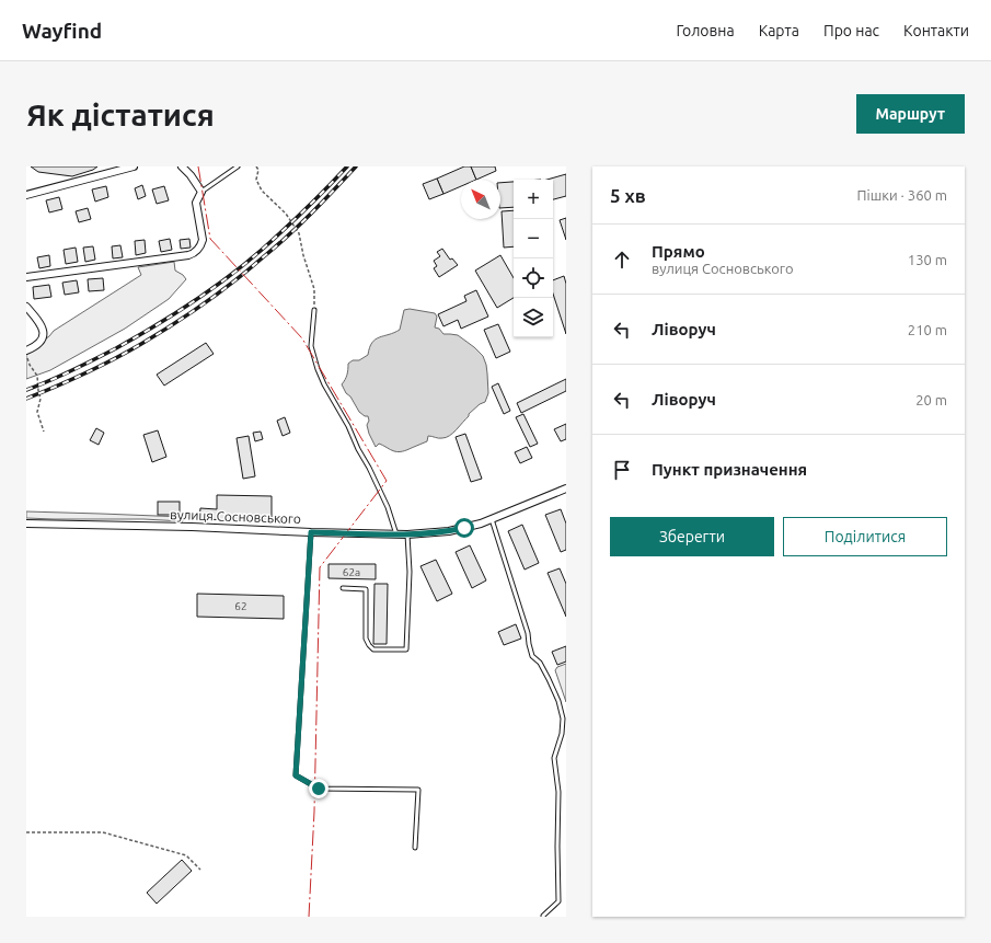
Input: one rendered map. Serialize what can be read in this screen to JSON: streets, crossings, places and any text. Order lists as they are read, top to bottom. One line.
{"streets":{"street":["вулиця Сосновського"]},"house_numbers":["62а","62"],"north":"top left","page":{"header":"Wayfind","nav":["Головна","Карта","Про нас","Контакти"],"buttons":["Маршрут",["Зберегти","Поділитися"]],"title":"Як дістатися","heading":["5 хв","Пішки · 360 m"],"map_buttons":["+","−"],"list":[["Прямо","вулиця Сосновського","130 m"],["Ліворуч","210 m"],["Ліворуч","20 m"],"Пункт призначення"]}}
